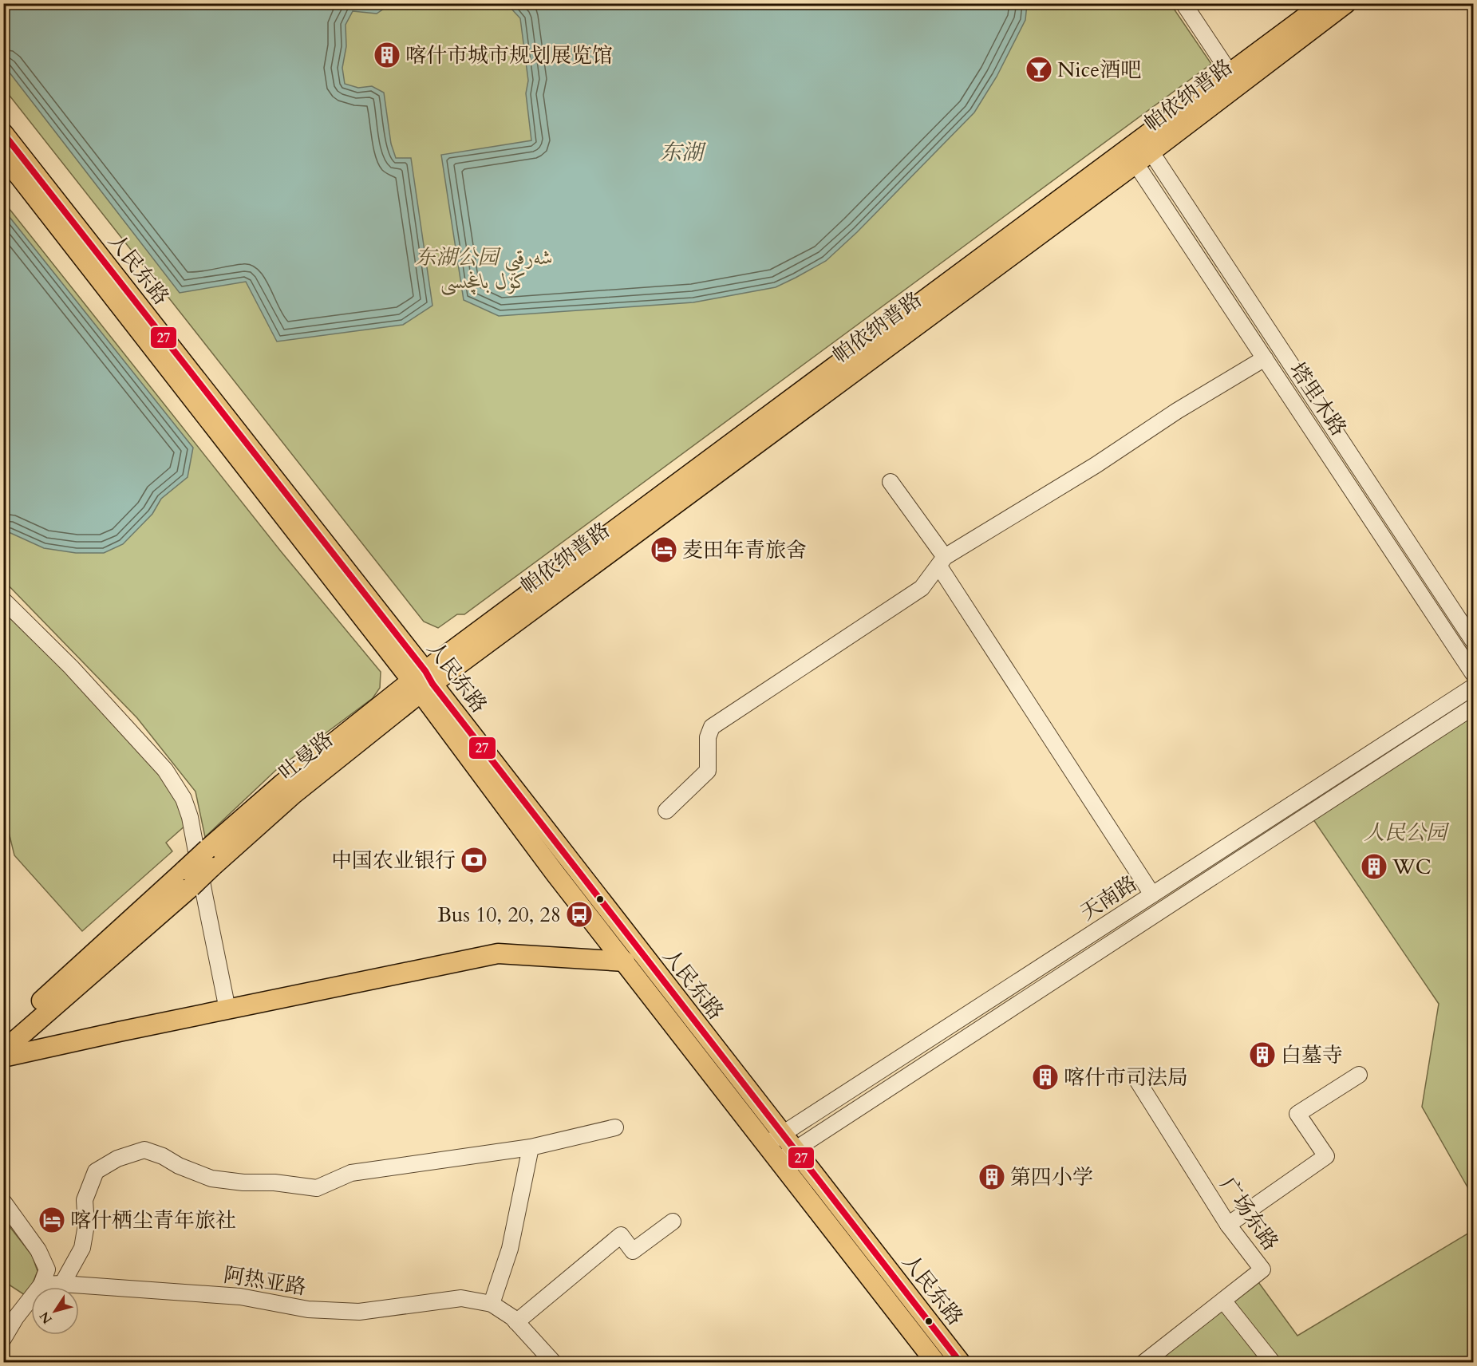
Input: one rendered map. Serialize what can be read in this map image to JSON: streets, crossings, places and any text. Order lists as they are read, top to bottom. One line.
{"streets":{"main road":["帕依纳普路","人民东路","吐曼路"],"street":["塔里木路","天南路","广场东路","阿热亚路"]},"crossings":[["帕依纳普路","人民东路"],["帕依纳普路","塔里木路"],["帕依纳普路","吐曼路"],["人民东路","吐曼路"],["人民东路","天南路"]],"water":["东湖"],"parks":["东湖公园 شەرقىي كۆل باغچىسى","人民公园"],"places":{"building":["喀什市城市规划展览馆","WC","白墓寺","喀什市司法局","第四小学"],"bar":["Nice酒吧"],"hotel":["麦田年青旅舍","喀什栖尘青年旅社"],"bank":["中国农业银行"],"bus stop":["Bus 10, 20, 28"]},"lines":["transit line 27"],"north":"bottom left"}
